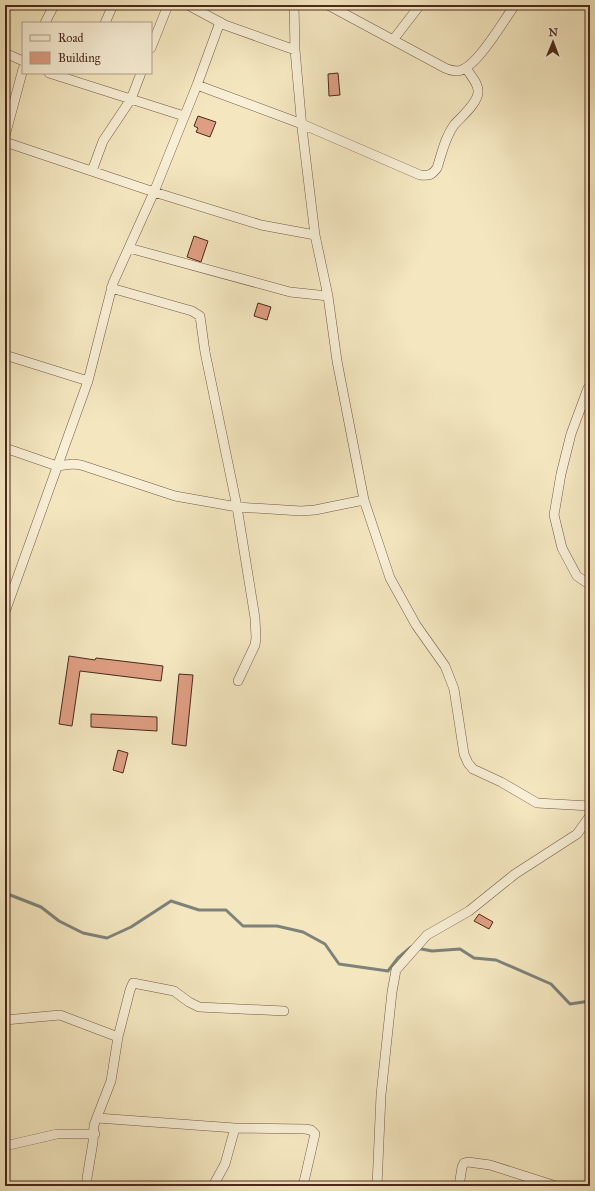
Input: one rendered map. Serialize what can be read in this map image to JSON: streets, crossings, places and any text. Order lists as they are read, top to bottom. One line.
{"legend":["Road","Building"],"north":"top"}
